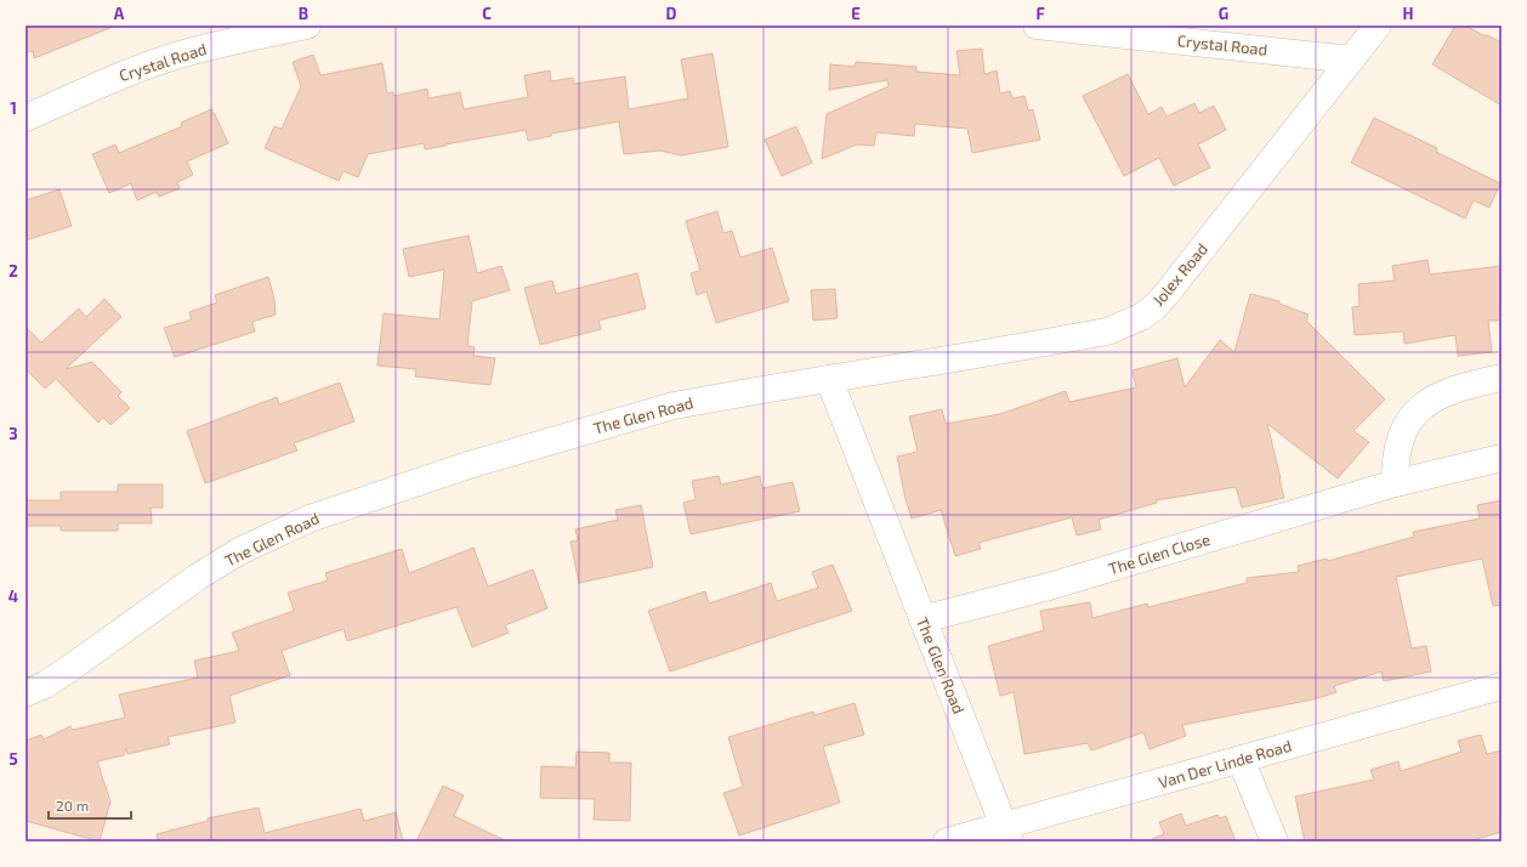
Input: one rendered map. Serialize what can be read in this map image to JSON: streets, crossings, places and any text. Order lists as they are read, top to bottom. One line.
{"streets":{"street":["Crystal Road","Jolex Road","The Glen Road","The Glen Close","Van Der Linde Road"]},"crossings":[["Crystal Road","Jolex Road"],["Jolex Road","The Glen Road"],["The Glen Road","The Glen Close"],["The Glen Road","Van Der Linde Road"]],"scale_bar":"20 m","grid":{"columns":["A","B","C","D","E","F","G","H"],"rows":["1","2","3","4","5"]}}
